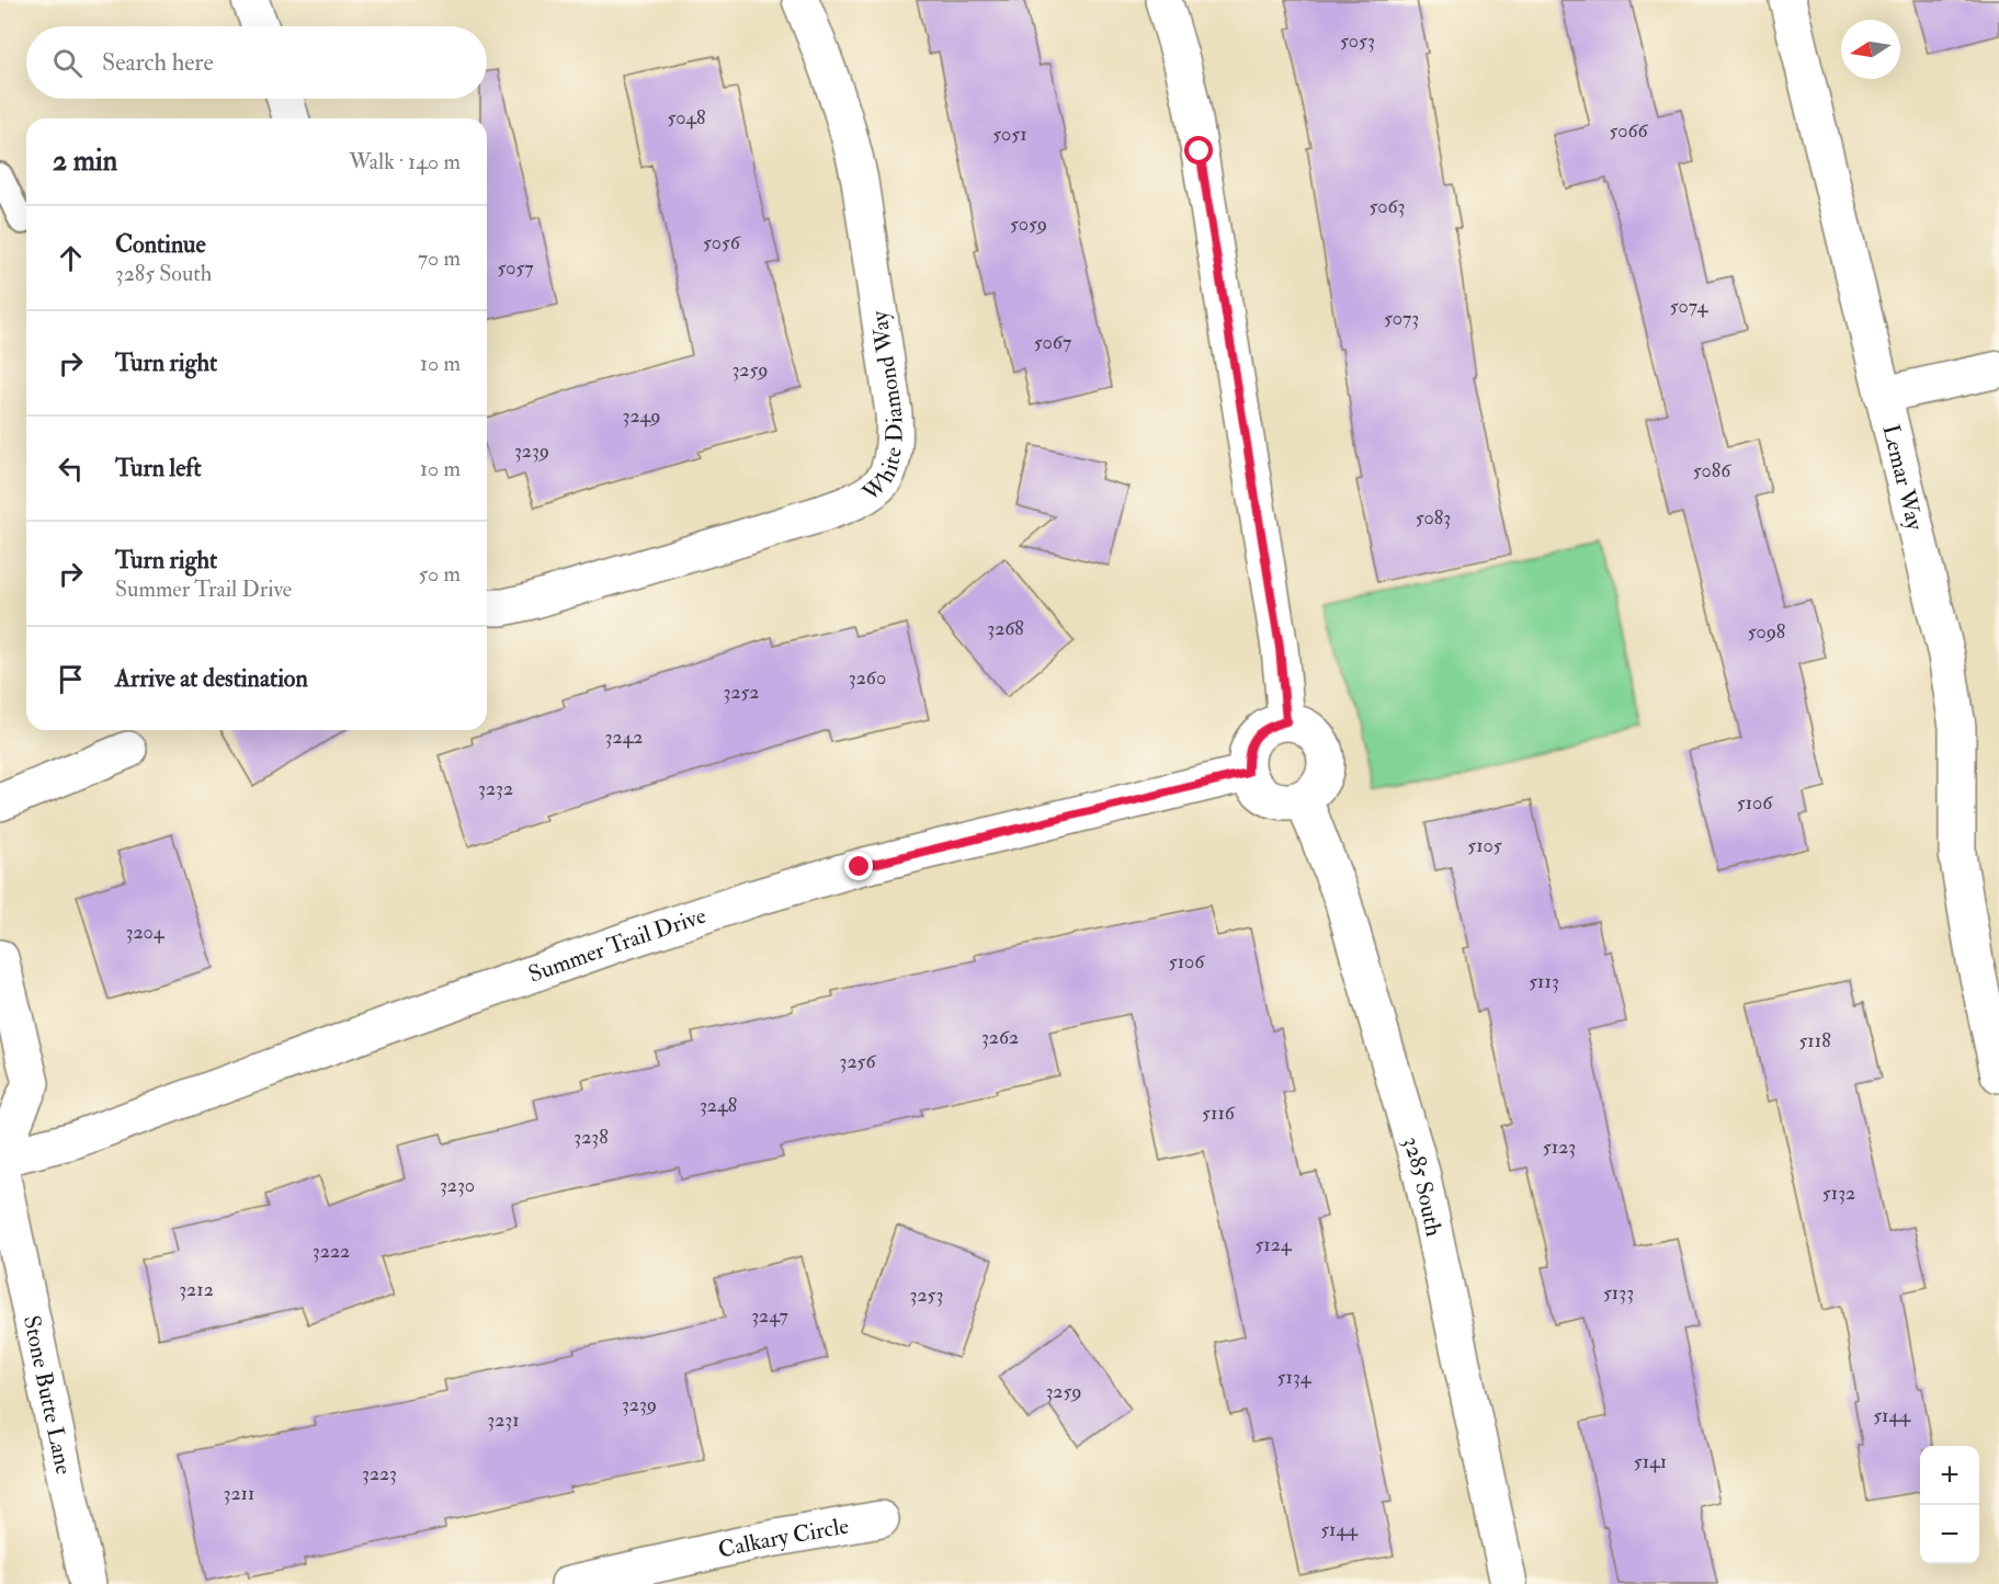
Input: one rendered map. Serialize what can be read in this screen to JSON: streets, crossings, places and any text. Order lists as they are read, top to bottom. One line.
{"streets":{"street":["White Diamond Way","Lemar Way","Summer Trail Drive","3285 South","Stone Butte Lane","Calkary Circle"]},"crossings":[["Summer Trail Drive","3285 South"]],"house_numbers":["5053","5048","5066","5051","5063","5059","5056","5057","5074","5073","5067","3259","3249","3239","5086","5083","3268","5098","3260","3252","3242","3232","5106","5105","3204","5106","5113","3262","5118","3256","3248","5116","3238","5123","3230","5132","5124","3222","3212","5133","3253","3247","5134","3259","3239","5144","3231","5141","3223","3211","5144"],"north":"left","page":{"search":"Search here","heading":["2 min","Walk · 140 m"],"list":[["Continue","3285 South","70 m"],["Turn right","10 m"],["Turn left","10 m"],["Turn right","Summer Trail Drive","50 m"],"Arrive at destination"],"map_buttons":["+","−"]}}
